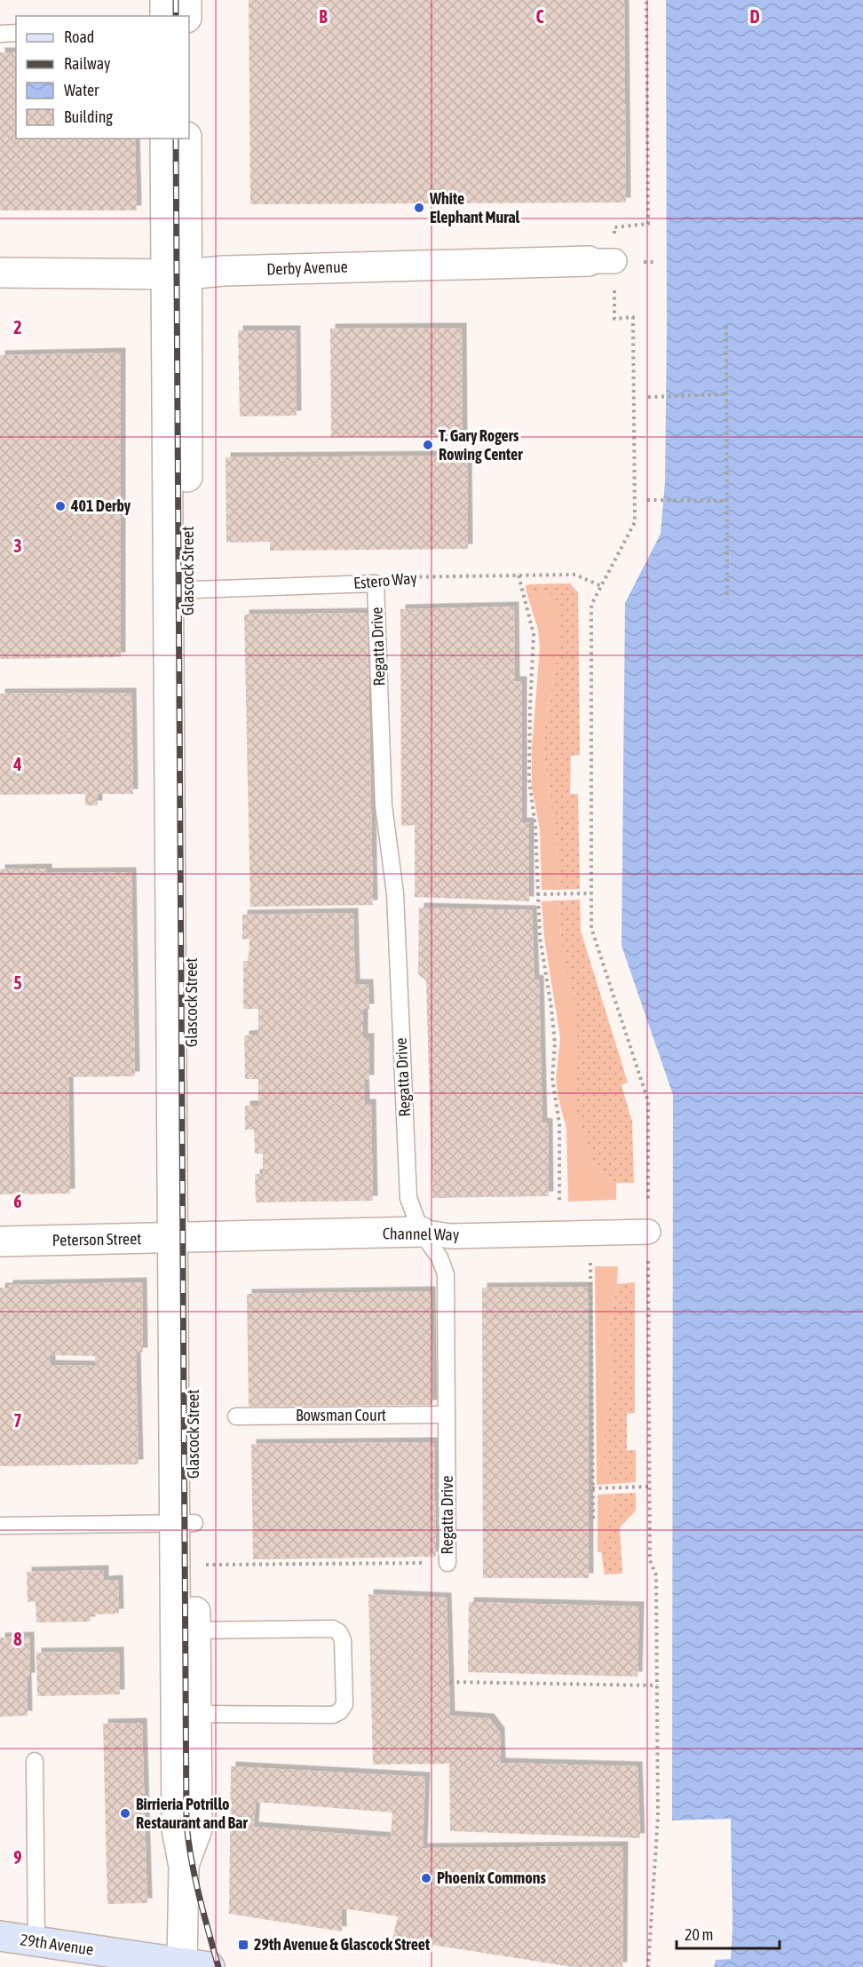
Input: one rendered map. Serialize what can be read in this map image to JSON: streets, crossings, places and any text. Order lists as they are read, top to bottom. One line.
{"streets":{"main road":["29th Avenue"],"street":["Derby Avenue","Glascock Street","Channel Way","Peterson Street"],"lane":["Estero Way","Regatta Drive","Bowsman Court"]},"crossings":[["Derby Avenue","Glascock Street"],["Glascock Street","Estero Way"],["Glascock Street","Channel Way"],["Glascock Street","Peterson Street"],["Glascock Street","29th Avenue"],["Estero Way","Regatta Drive"],["Regatta Drive","Channel Way"],["Regatta Drive","Bowsman Court"],["Channel Way","Peterson Street"]],"places":{"other":["White Elephant Mural","T. Gary Rogers Rowing Center","401 Derby","Birrieria Potrillo Restaurant and Bar","Phoenix Commons"],"transit":["29th Avenue & Glascock Street"]},"legend":["Road","Railway","Water","Building"],"scale_bar":"20 m","grid":{"columns":["B","C","D"],"rows":["2","3","4","5","6","7","8","9"]}}
